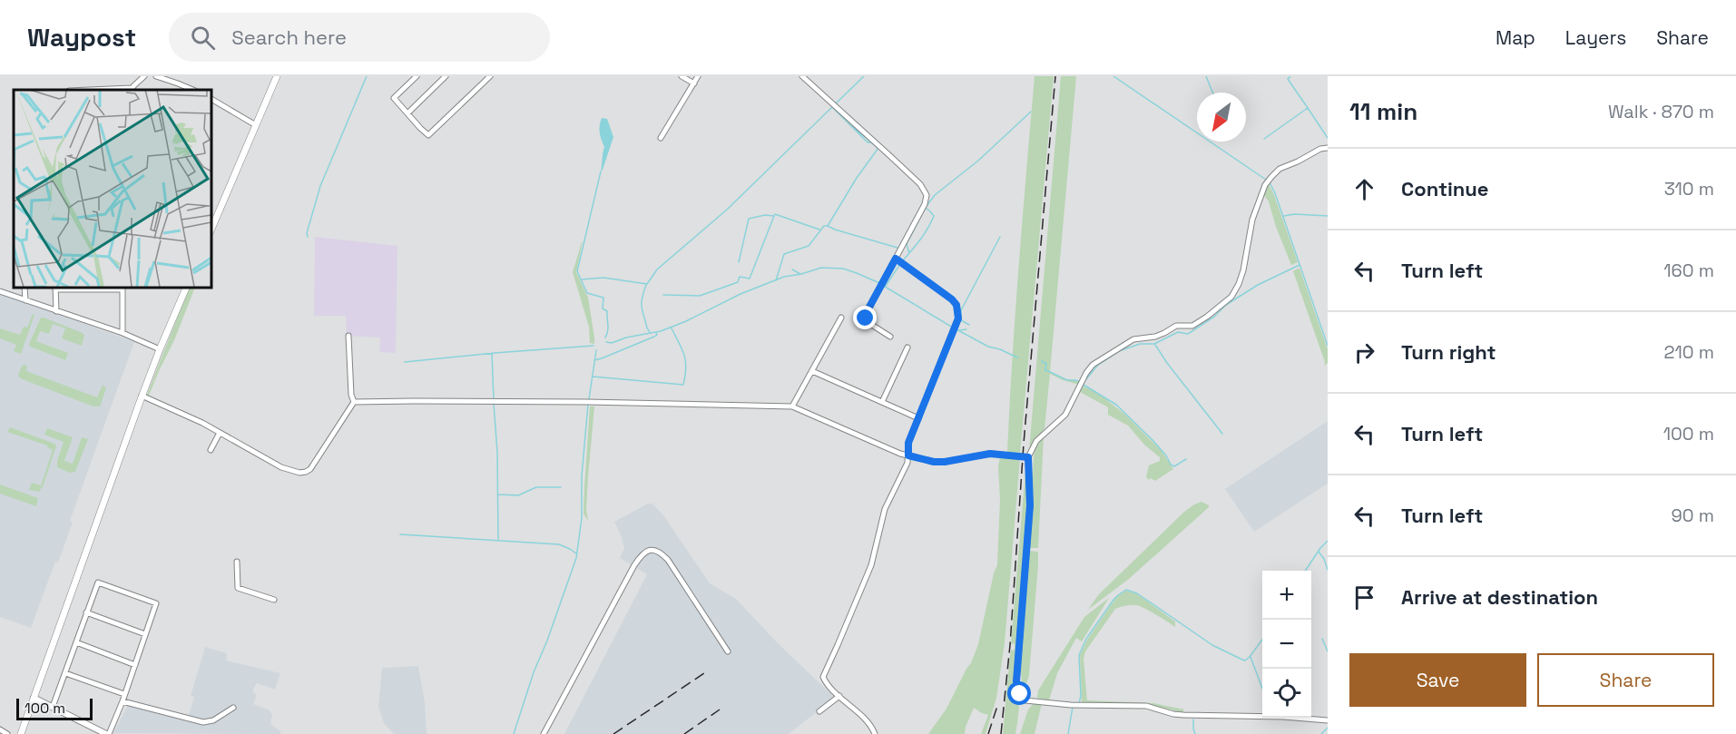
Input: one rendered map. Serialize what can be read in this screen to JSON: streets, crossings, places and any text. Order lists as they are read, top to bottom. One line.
{"scale_bar":"100 m","north":"bottom left","page":{"header":"Waypost","search":"Search here","nav":["Map","Layers","Share"],"heading":["11 min","Walk · 870 m"],"list":[["Continue","310 m"],["Turn left","160 m"],["Turn right","210 m"],["Turn left","100 m"],["Turn left","90 m"],"Arrive at destination"],"map_buttons":["+","−"],"buttons":["Save","Share"],"scale":"100 m"}}
